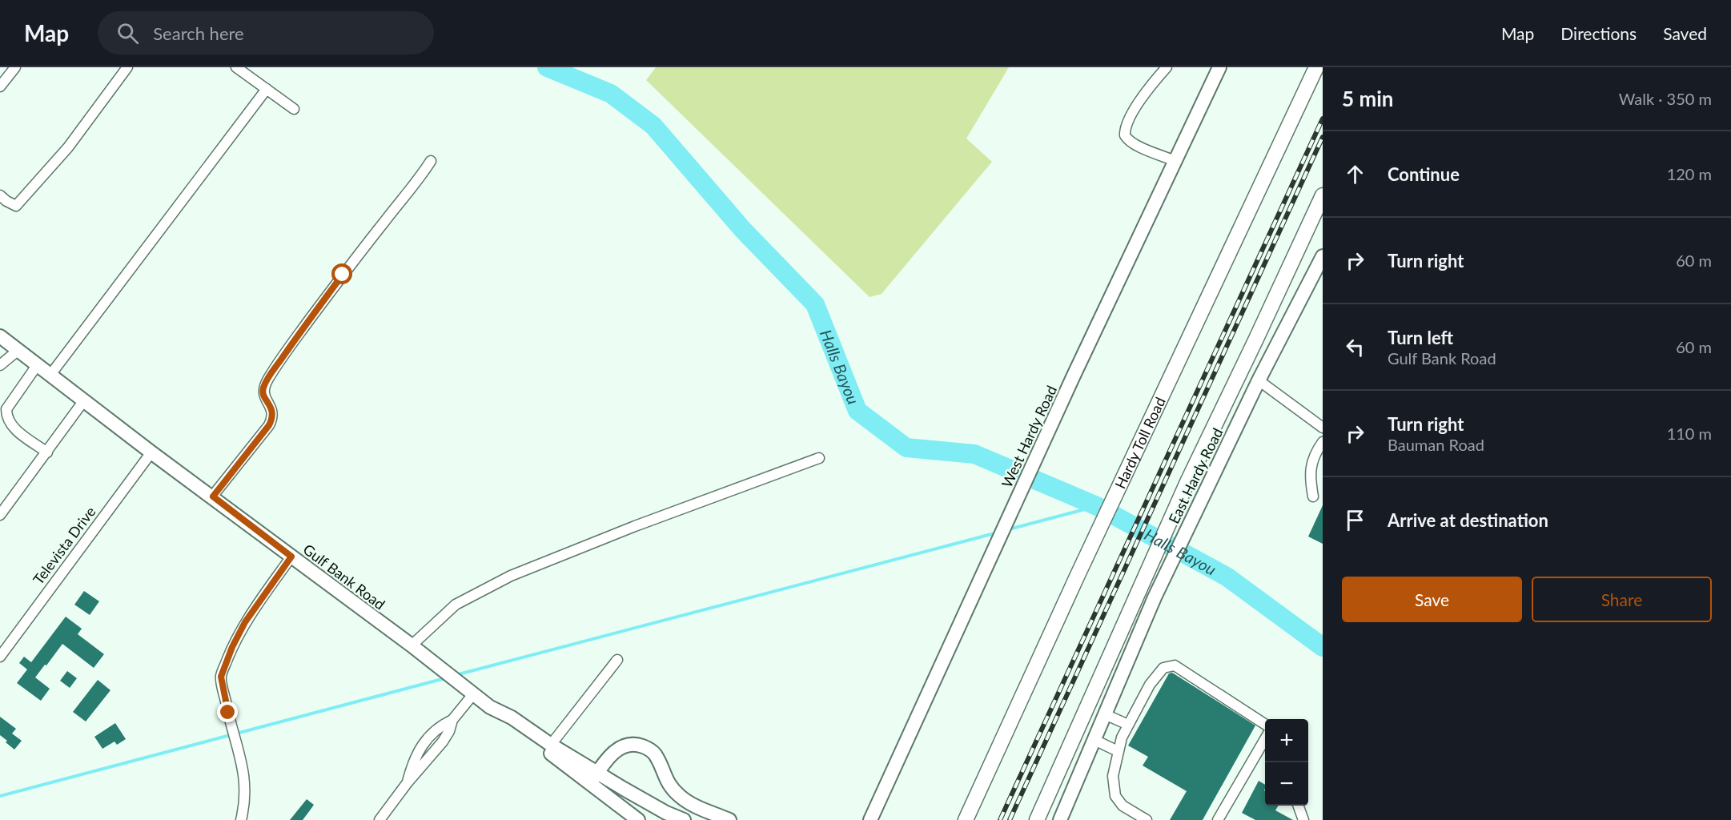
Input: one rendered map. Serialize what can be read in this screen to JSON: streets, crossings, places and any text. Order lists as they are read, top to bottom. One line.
{"streets":{"highway":["Hardy Toll Road"],"main road":["West Hardy Road","East Hardy Road","Gulf Bank Road"],"street":["Televista Drive"]},"crossings":[["Televista Drive","Gulf Bank Road"]],"water":["Halls Bayou"],"page":{"header":"Map","search":"Search here","nav":["Map","Directions","Saved"],"heading":["5 min","Walk · 350 m"],"list":[["Continue","120 m"],["Turn right","60 m"],["Turn left","Gulf Bank Road","60 m"],["Turn right","Bauman Road","110 m"],"Arrive at destination"],"buttons":["Save","Share"],"map_buttons":["+","−"]}}
